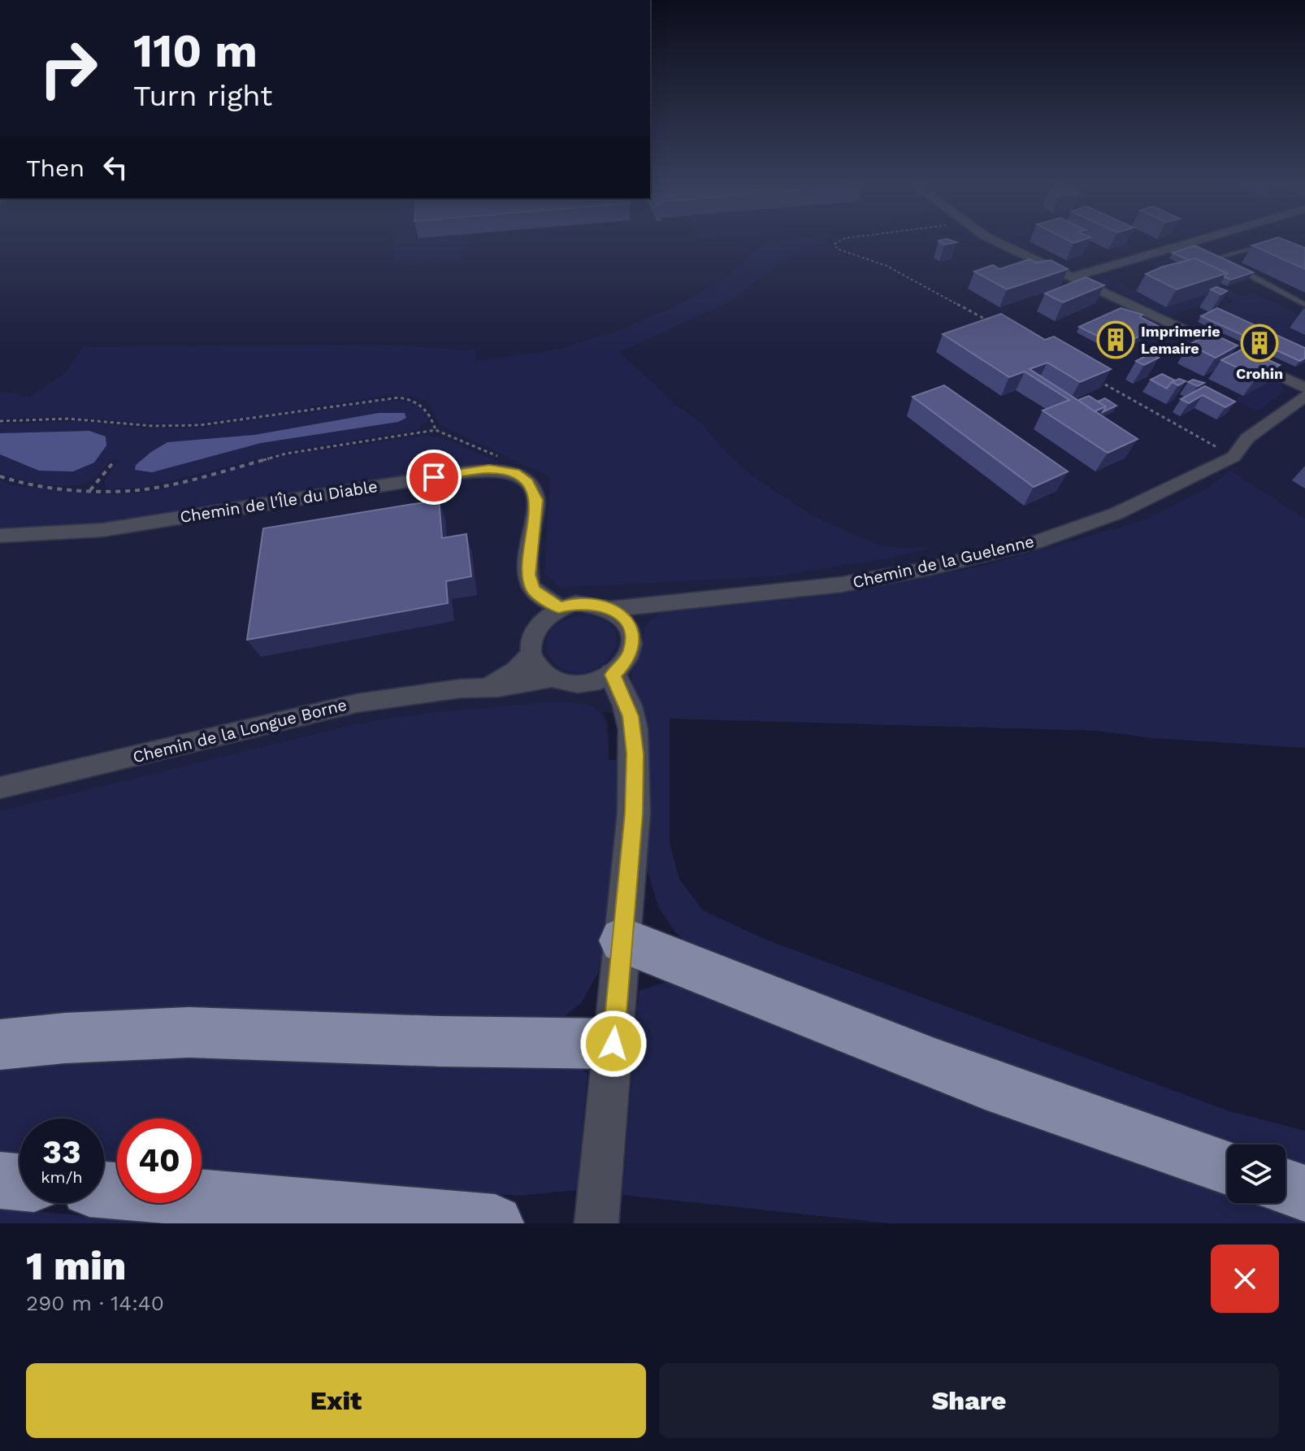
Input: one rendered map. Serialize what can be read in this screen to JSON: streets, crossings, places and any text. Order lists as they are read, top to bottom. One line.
{"streets":{"street":["Chemin de l'Île du Diable","Chemin de la Guelenne","Chemin de la Longue Borne"]},"crossings":[["Chemin de la Guelenne","Chemin de la Longue Borne"]],"places":{"building":["Imprimerie Lemaire","Crohin"]},"page":{"turn":["110 m","Turn right"],"then":"Then","speed":"33 km/h","limit":"40","heading":["1 min","290 m · 14:40"],"buttons":["Exit","Share"]}}
